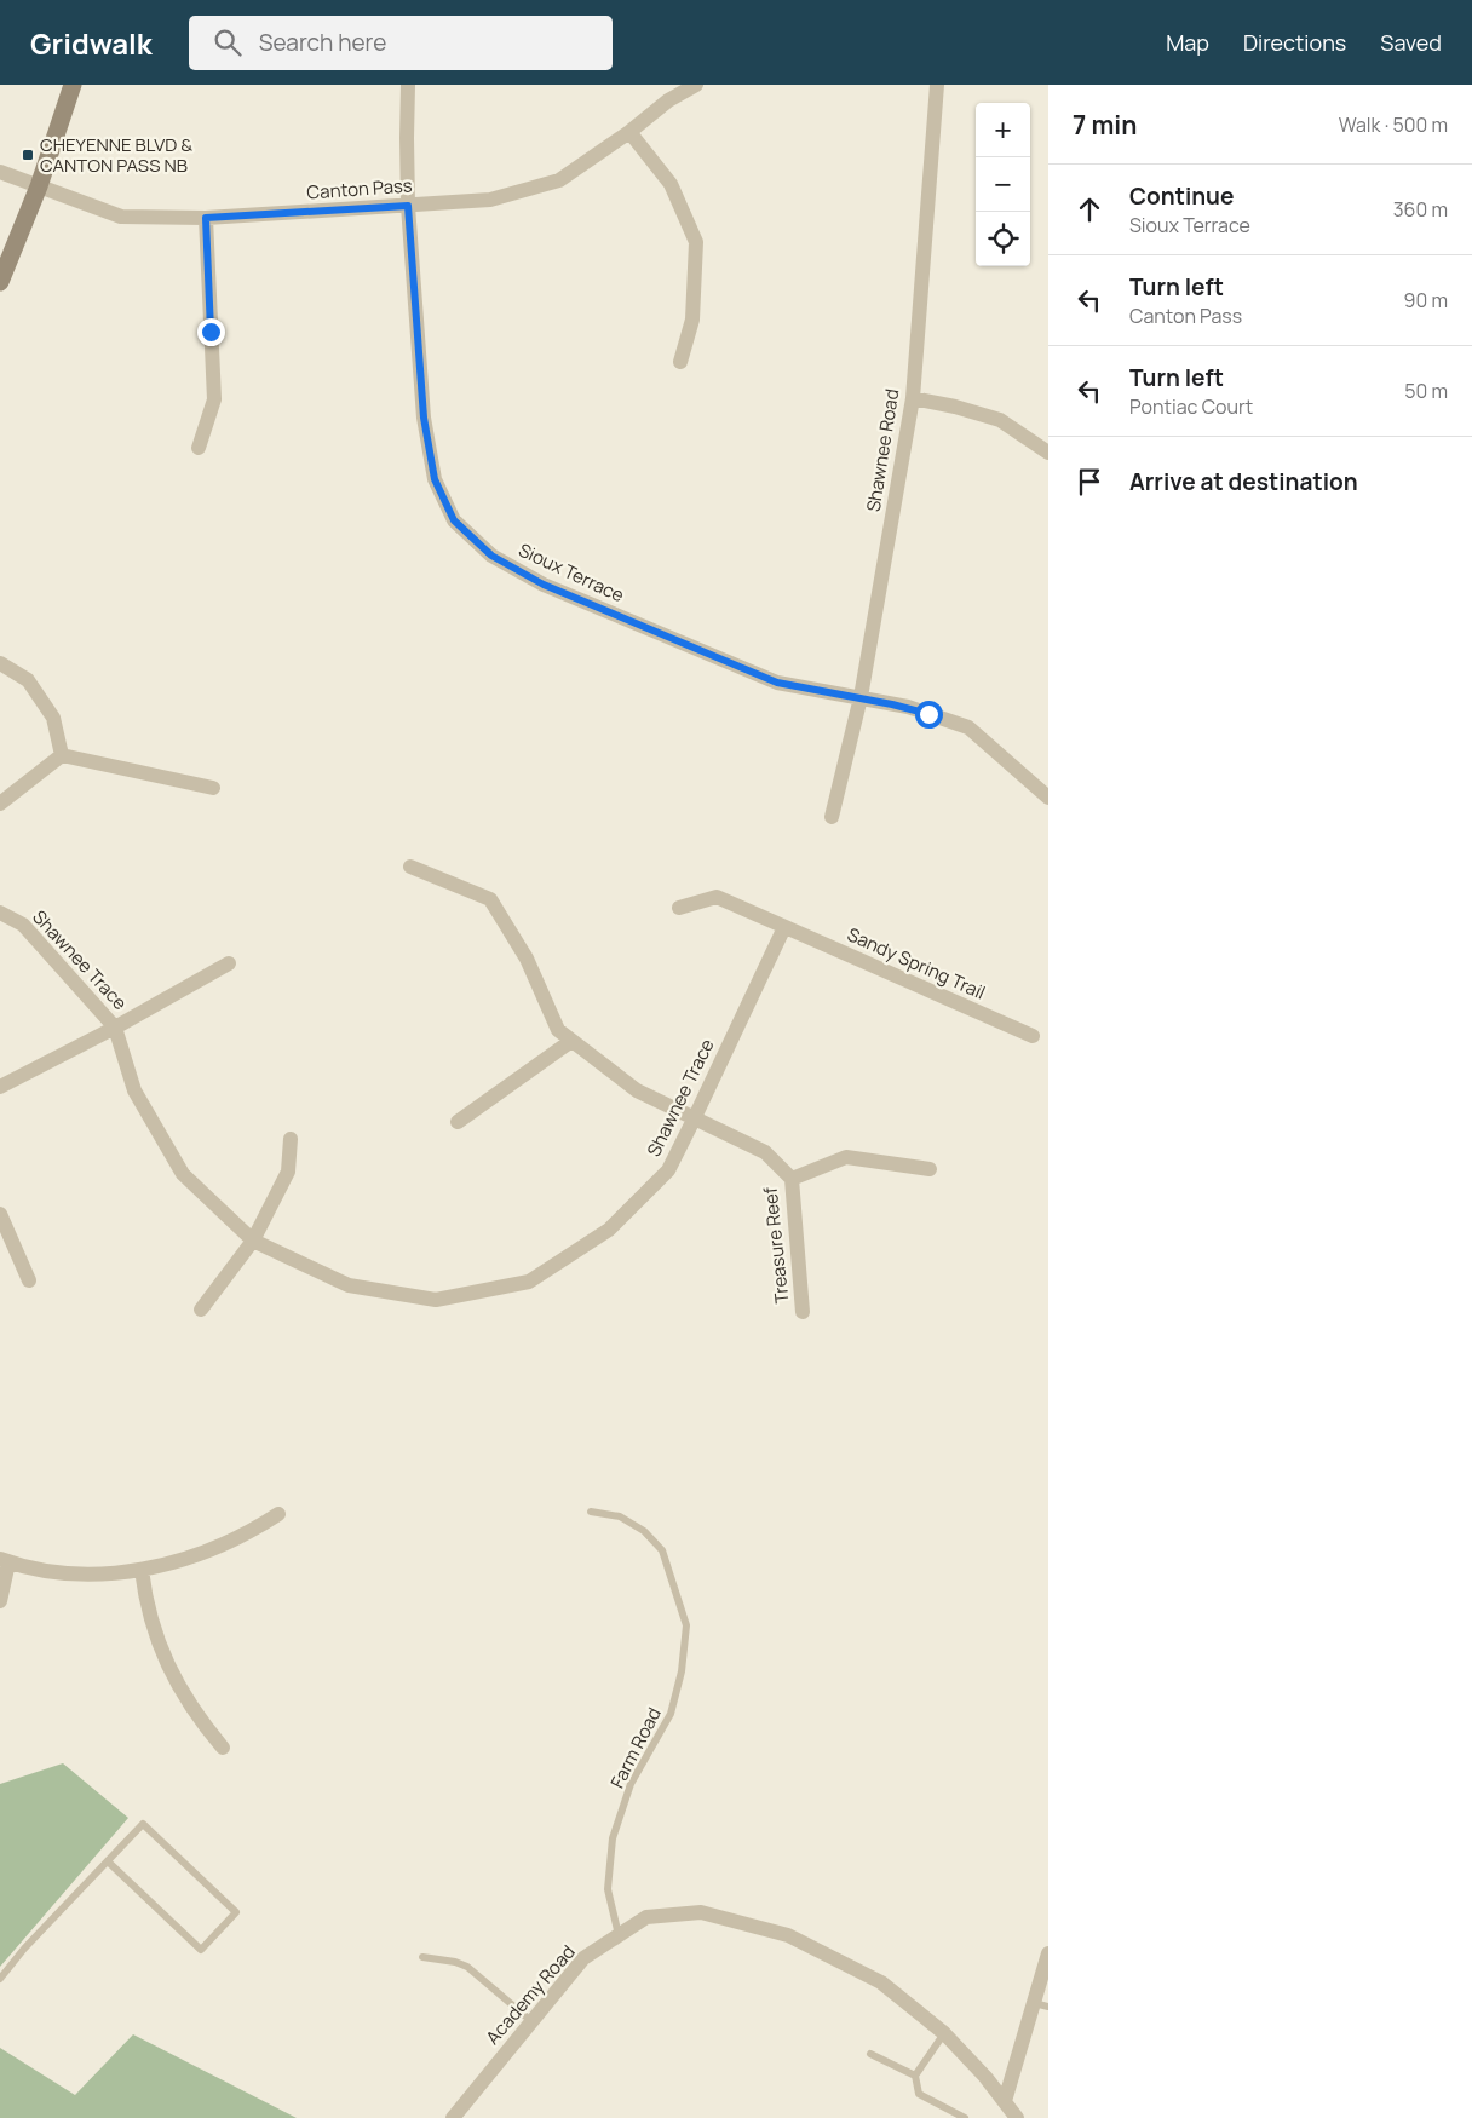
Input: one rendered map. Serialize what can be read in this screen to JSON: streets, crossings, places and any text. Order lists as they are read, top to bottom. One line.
{"streets":{"street":["Canton Pass","Shawnee Road","Sioux Terrace","Shawnee Trace","Sandy Spring Trail","Treasure Reef","Academy Road"],"lane":["Farm Road"]},"crossings":[["Canton Pass","Sioux Terrace"],["Shawnee Road","Sioux Terrace"],["Shawnee Trace","Sandy Spring Trail"],["Shawnee Trace","Treasure Reef"],["Farm Road","Academy Road"]],"places":{"transit":["CHEYENNE BLVD & CANTON PASS NB"]},"page":{"header":"Gridwalk","search":"Search here","nav":["Map","Directions","Saved"],"heading":["7 min","Walk · 500 m"],"map_buttons":["+","−"],"list":[["Continue","Sioux Terrace","360 m"],["Turn left","Canton Pass","90 m"],["Turn left","Pontiac Court","50 m"],"Arrive at destination"]}}
